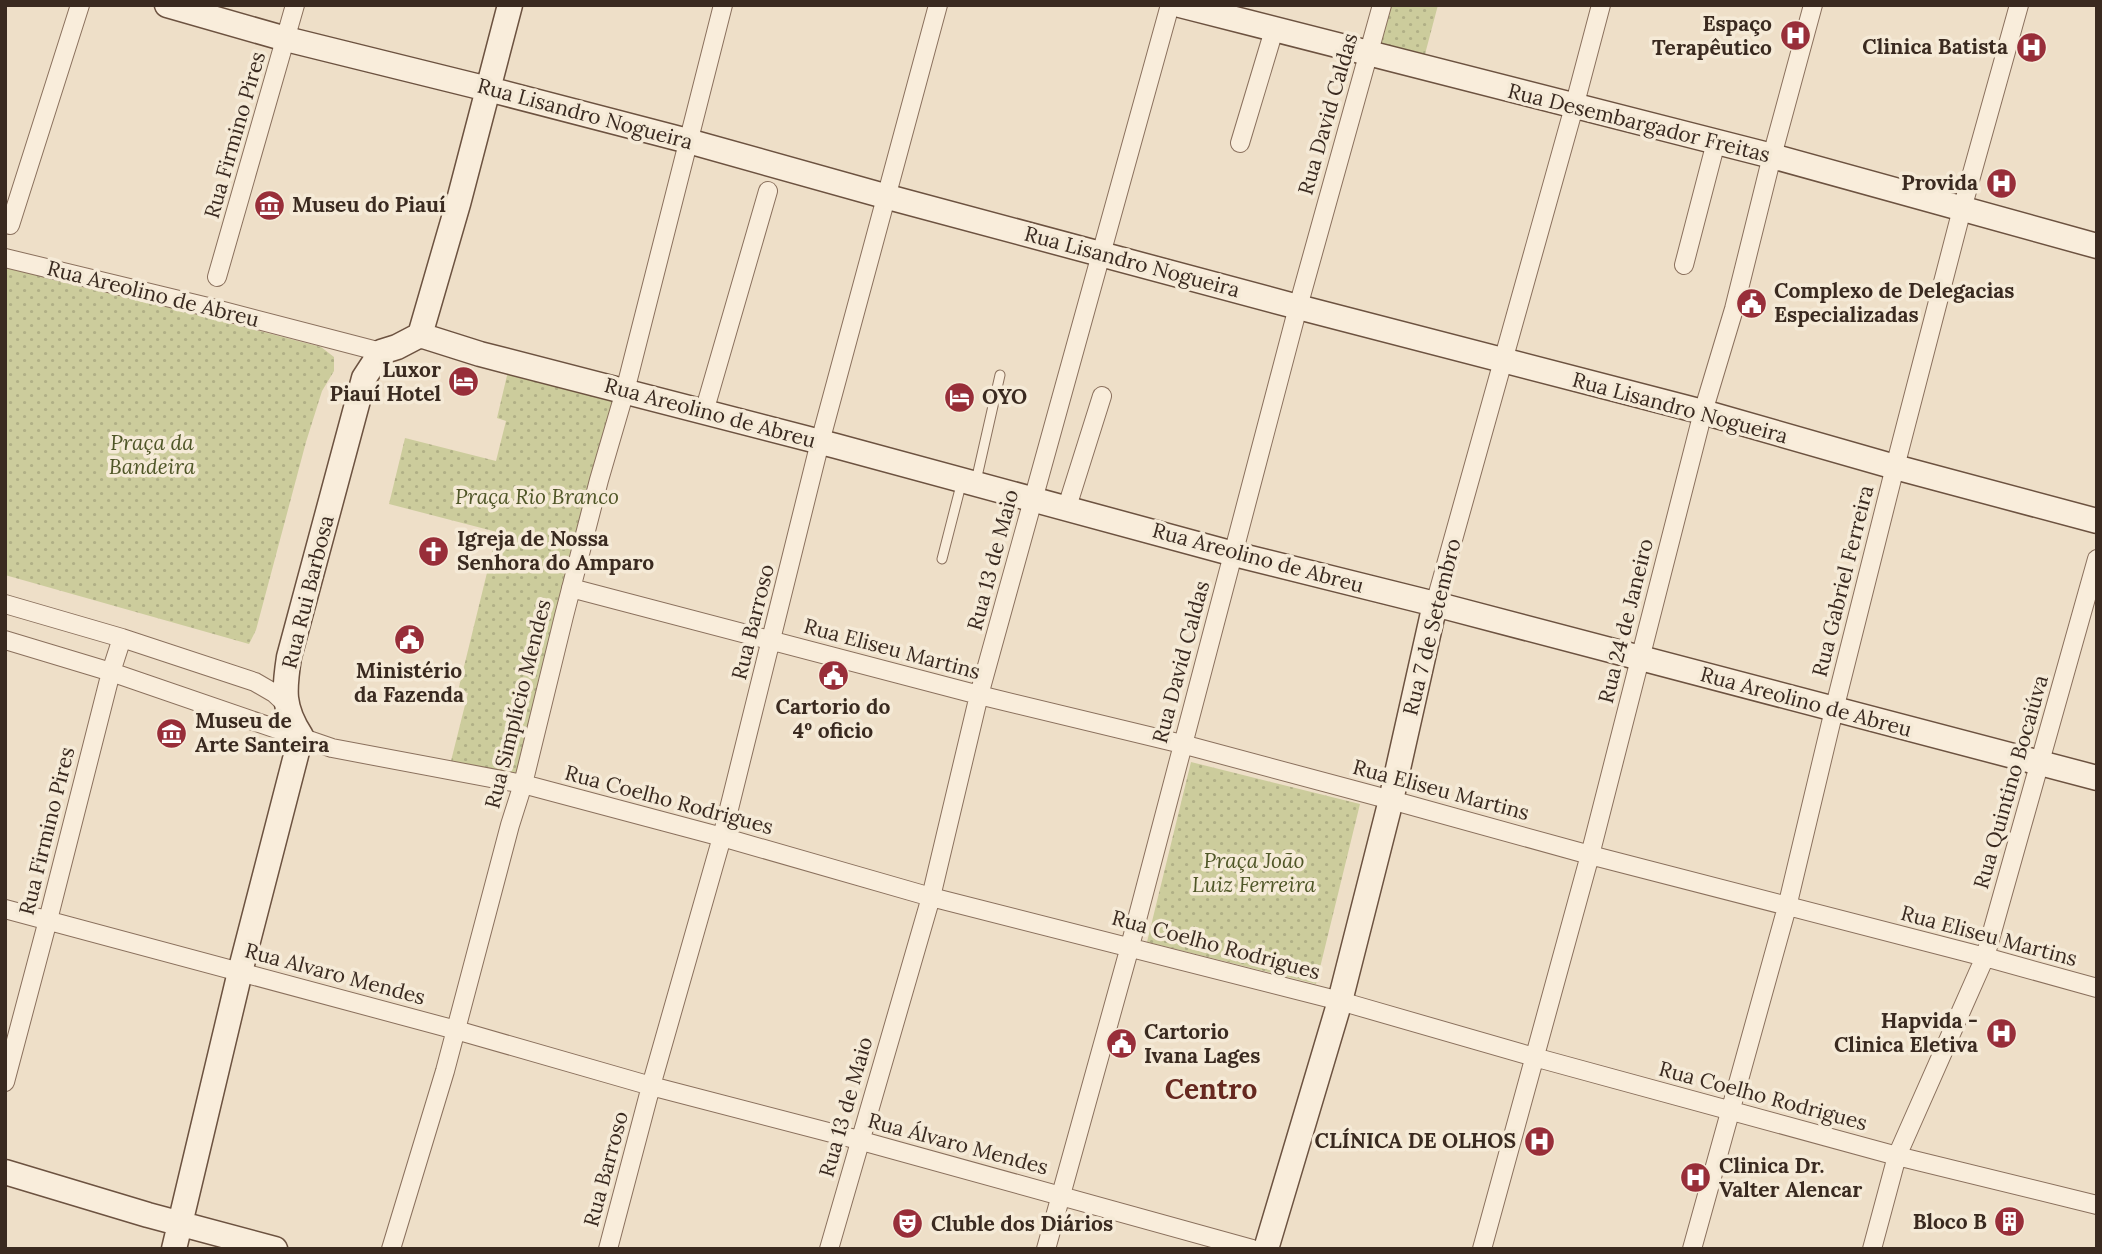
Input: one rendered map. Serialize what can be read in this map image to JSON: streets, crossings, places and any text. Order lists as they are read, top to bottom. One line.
{"streets":{"street":["Rua Lisandro Nogueira","Rua David Caldas","Rua Desembargador Freitas","Rua Firmino Pires","Rua Areolino de Abreu","Rua 13 de Maio","Rua Gabriel Ferreira","Rua Rui Barbosa","Rua 24 de Janeiro","Rua Barroso","Rua 7 de Setembro","Rua Eliseu Martins","Rua Simplício Mendes","Rua Quintino Bocaiúva","Rua Coelho Rodrigues","Rua Alvaro Mendes","Rua Álvaro Mendes"]},"crossings":[["Rua Lisandro Nogueira","Rua David Caldas"],["Rua Lisandro Nogueira","Rua Firmino Pires"],["Rua Lisandro Nogueira","Rua 13 de Maio"],["Rua Lisandro Nogueira","Rua Gabriel Ferreira"],["Rua Lisandro Nogueira","Rua 24 de Janeiro"],["Rua Lisandro Nogueira","Rua Barroso"],["Rua Lisandro Nogueira","Rua 7 de Setembro"],["Rua Lisandro Nogueira","Rua Simplício Mendes"],["Rua David Caldas","Rua Desembargador Freitas"],["Rua David Caldas","Rua Areolino de Abreu"],["Rua David Caldas","Rua Eliseu Martins"],["Rua David Caldas","Rua Coelho Rodrigues"],["Rua David Caldas","Rua Álvaro Mendes"],["Rua Desembargador Freitas","Rua Gabriel Ferreira"],["Rua Desembargador Freitas","Rua 24 de Janeiro"],["Rua Desembargador Freitas","Rua 7 de Setembro"],["Rua Firmino Pires","Rua Coelho Rodrigues"],["Rua Firmino Pires","Rua Alvaro Mendes"],["Rua Areolino de Abreu","Rua 13 de Maio"],["Rua Areolino de Abreu","Rua Gabriel Ferreira"],["Rua Areolino de Abreu","Rua Rui Barbosa"],["Rua Areolino de Abreu","Rua 24 de Janeiro"],["Rua Areolino de Abreu","Rua Barroso"],["Rua Areolino de Abreu","Rua 7 de Setembro"],["Rua Areolino de Abreu","Rua Simplício Mendes"],["Rua Areolino de Abreu","Rua Quintino Bocaiúva"],["Rua 13 de Maio","Rua Eliseu Martins"],["Rua 13 de Maio","Rua Coelho Rodrigues"],["Rua 13 de Maio","Rua Álvaro Mendes"],["Rua Gabriel Ferreira","Rua Eliseu Martins"],["Rua Gabriel Ferreira","Rua Coelho Rodrigues"],["Rua 24 de Janeiro","Rua Eliseu Martins"],["Rua 24 de Janeiro","Rua Coelho Rodrigues"],["Rua Barroso","Rua Eliseu Martins"],["Rua Barroso","Rua Coelho Rodrigues"],["Rua Barroso","Rua Alvaro Mendes"],["Rua Barroso","Rua Álvaro Mendes"],["Rua 7 de Setembro","Rua Eliseu Martins"],["Rua 7 de Setembro","Rua Coelho Rodrigues"],["Rua Eliseu Martins","Rua Simplício Mendes"],["Rua Eliseu Martins","Rua Quintino Bocaiúva"],["Rua Simplício Mendes","Rua Coelho Rodrigues"],["Rua Simplício Mendes","Rua Alvaro Mendes"],["Rua Quintino Bocaiúva","Rua Coelho Rodrigues"],["Rua Alvaro Mendes","Rua Álvaro Mendes"]],"districts":["Centro"],"parks":["Praça da Bandeira","Praça Rio Branco","Praça João Luiz Ferreira"],"places":{"hospital":["Espaço Terapêutico","Clinica Batista","Provida","Hapvida - Clinica Eletiva","CLÍNICA DE OLHOS","Clinica Dr. Valter Alencar"],"museum":["Museu do Piauí","Museu de Arte Santeira"],"public building":["Complexo de Delegacias Especializadas","Ministério da Fazenda","Cartorio do 4º oficio","Cartorio Ivana Lages"],"hotel":["Luxor Piauí Hotel","OYO"],"church":["Igreja de Nossa Senhora do Amparo"],"building":["Bloco B"],"theatre":["Cluble dos Diários"]}}
